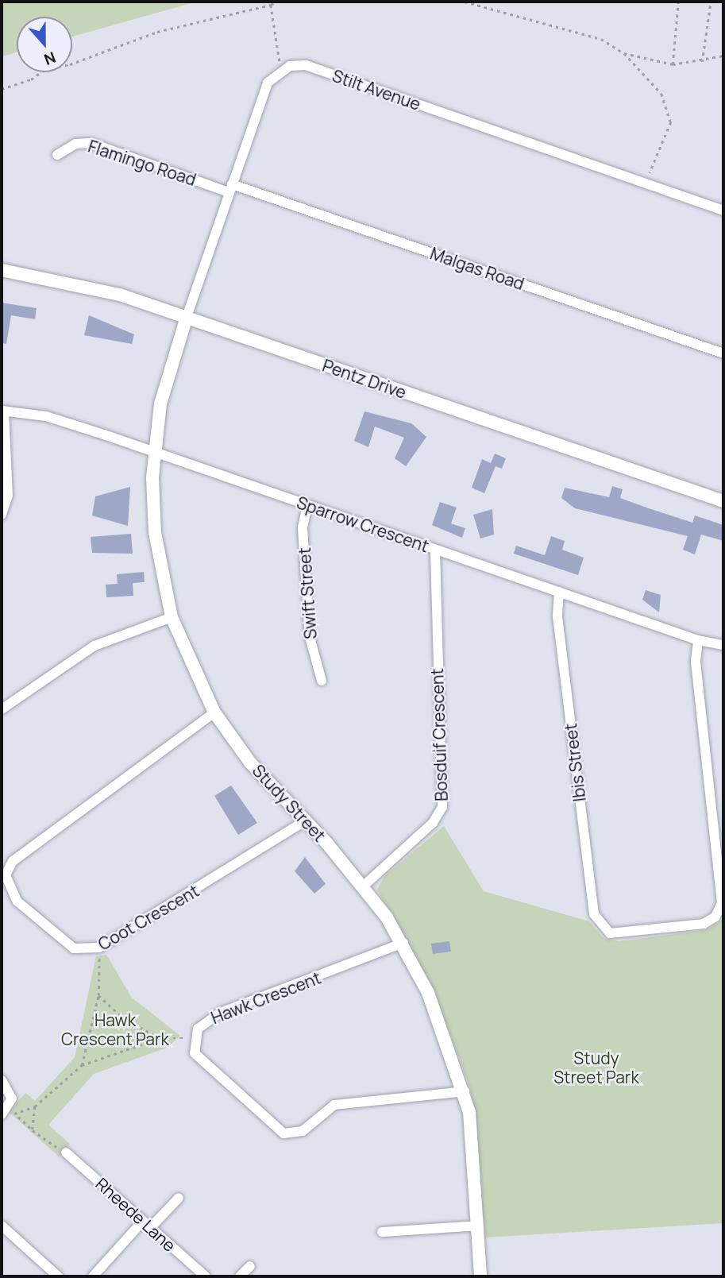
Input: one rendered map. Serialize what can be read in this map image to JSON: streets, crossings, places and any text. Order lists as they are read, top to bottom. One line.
{"streets":{"street":["Stilt Avenue","Flamingo Road","Malgas Road","Pentz Drive","Sparrow Crescent","Swift Street","Bosduif Crescent","Ibis Street","Study Street","Coot Crescent","Hawk Crescent","Rheede Lane"]},"crossings":[["Flamingo Road","Malgas Road"],["Pentz Drive","Study Street"],["Sparrow Crescent","Swift Street"],["Sparrow Crescent","Bosduif Crescent"],["Sparrow Crescent","Ibis Street"],["Sparrow Crescent","Study Street"],["Bosduif Crescent","Study Street"],["Study Street","Coot Crescent"],["Study Street","Hawk Crescent"]],"parks":["Hawk Crescent Park","Study Street Park"],"north":"bottom"}
